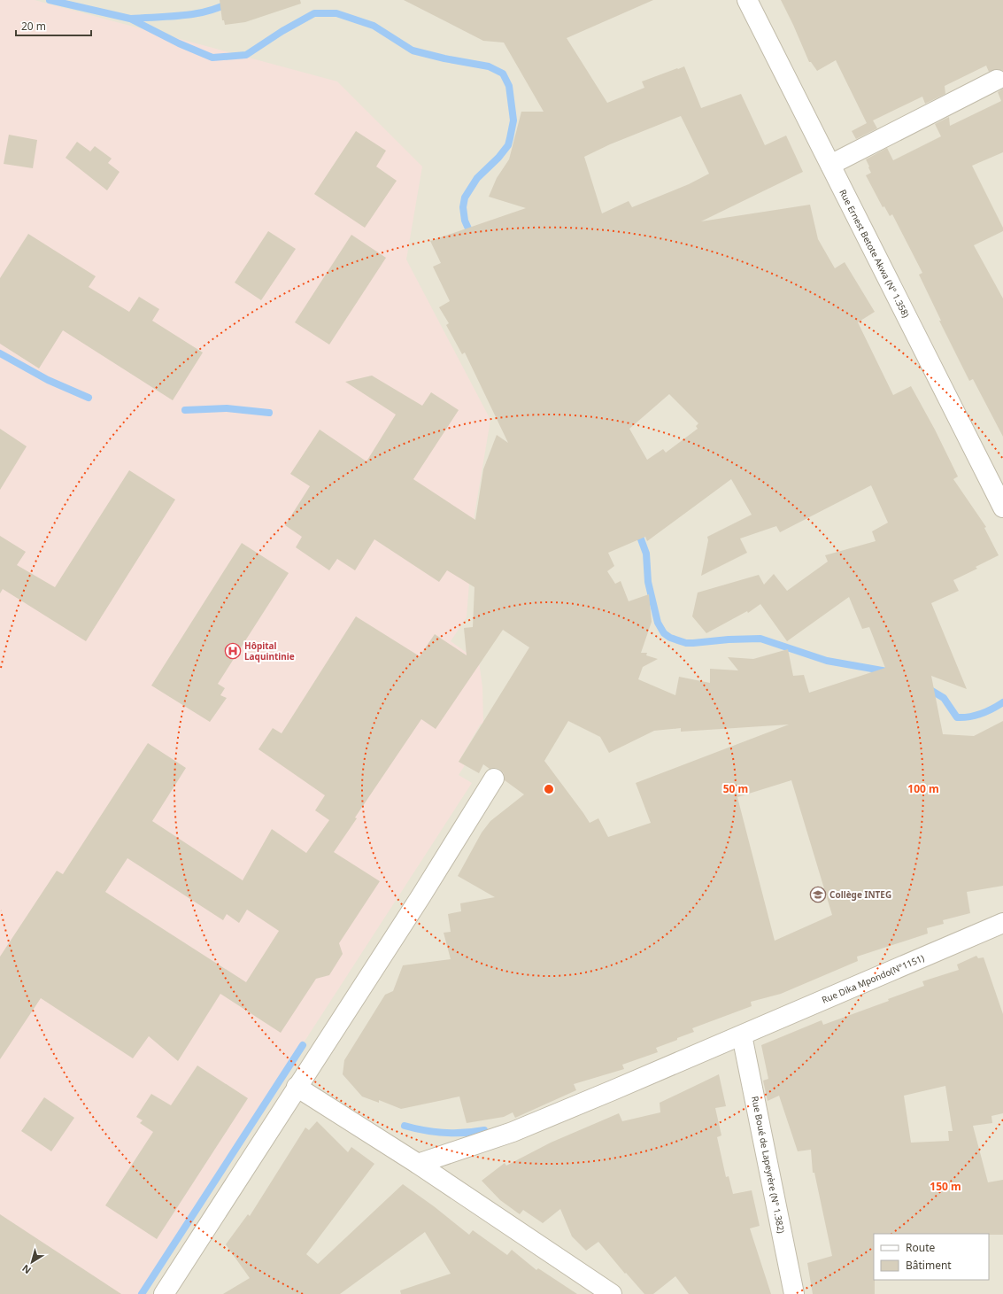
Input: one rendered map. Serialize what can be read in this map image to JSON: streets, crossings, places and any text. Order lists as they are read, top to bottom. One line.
{"streets":{"street":["Rue Ernest Betote Akwa (N° 1.358)","Rue Dika Mpondo(N°1151)","Rue Boué de Lapeyrère (N° 1.382)"]},"crossings":[["Rue Dika Mpondo(N°1151)","Rue Boué de Lapeyrère (N° 1.382)"]],"places":{"hospital":["Hôpital Laquintinie"],"school or university":["Collège INTEG"]},"legend":["Route","Bâtiment"],"scale_bar":"20 m","north":"bottom left","rings":["50 m","100 m","150 m"]}
